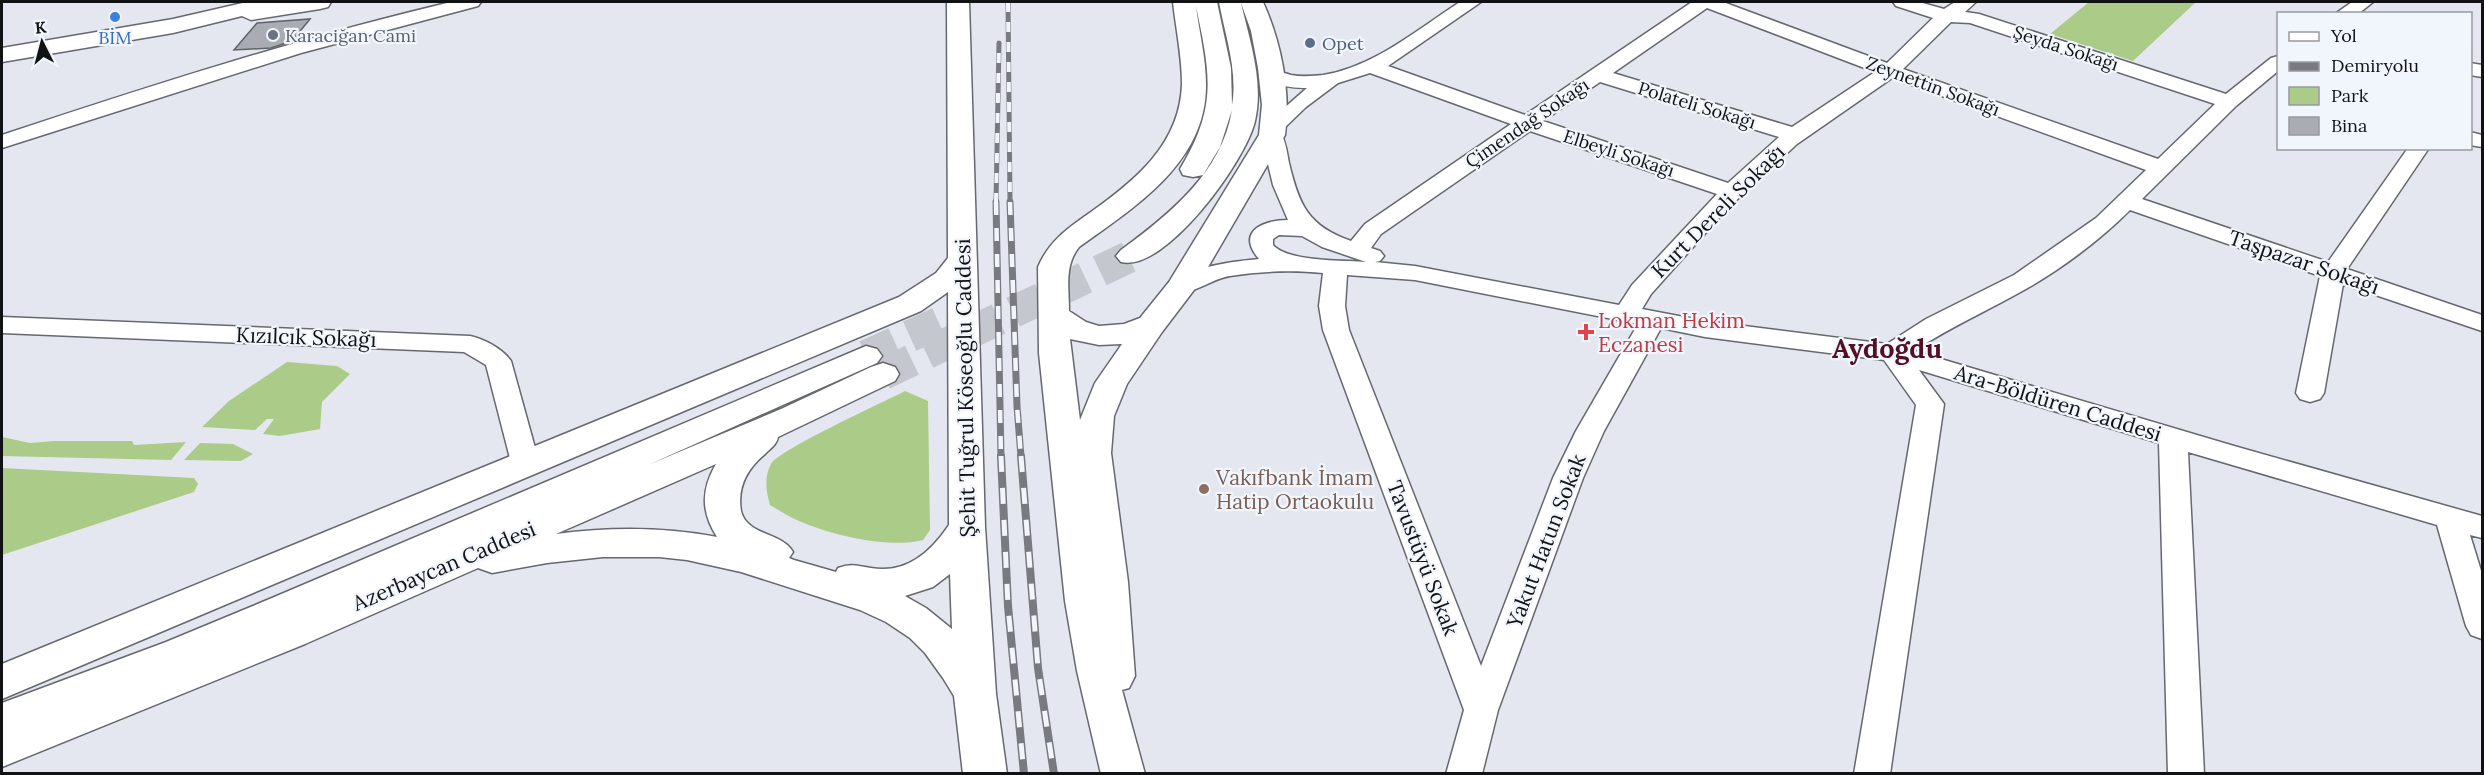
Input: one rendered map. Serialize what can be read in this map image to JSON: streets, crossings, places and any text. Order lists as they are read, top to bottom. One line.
{"streets":{"main road":["Şehit Tuğrul Köseoğlu Caddesi","Azerbaycan Caddesi"],"street":["Şeyda Sokağı","Zeynettin Sokağı","Polateli Sokağı","Çimendağ Sokağı","Elbeyli Sokağı","Kurt Dereli Sokağı","Taşpazar Sokağı","Kızılcık Sokağı","Ara-Böldüren Caddesi","Yakut Hatun Sokak","Tavustüyü Sokak"]},"crossings":[["Şeyda Sokağı","Kurt Dereli Sokağı"],["Zeynettin Sokağı","Kurt Dereli Sokağı"],["Polateli Sokağı","Çimendağ Sokağı"],["Polateli Sokağı","Kurt Dereli Sokağı"],["Çimendağ Sokağı","Elbeyli Sokağı"],["Çimendağ Sokağı","Ara-Böldüren Caddesi"],["Çimendağ Sokağı","Tavustüyü Sokak"],["Elbeyli Sokağı","Kurt Dereli Sokağı"],["Kurt Dereli Sokağı","Ara-Böldüren Caddesi"],["Kurt Dereli Sokağı","Yakut Hatun Sokak"],["Ara-Böldüren Caddesi","Yakut Hatun Sokak"],["Ara-Böldüren Caddesi","Tavustüyü Sokak"],["Yakut Hatun Sokak","Tavustüyü Sokak"]],"districts":["Aydoğdu"],"places":{"other":["BİM","Karaciğan Cami","Opet","Vakıfbank İmam Hatip Ortaokulu"],"health":["Lokman Hekim Eczanesi"]},"legend":["Yol","Demiryolu","Park","Bina"],"north":"top"}
